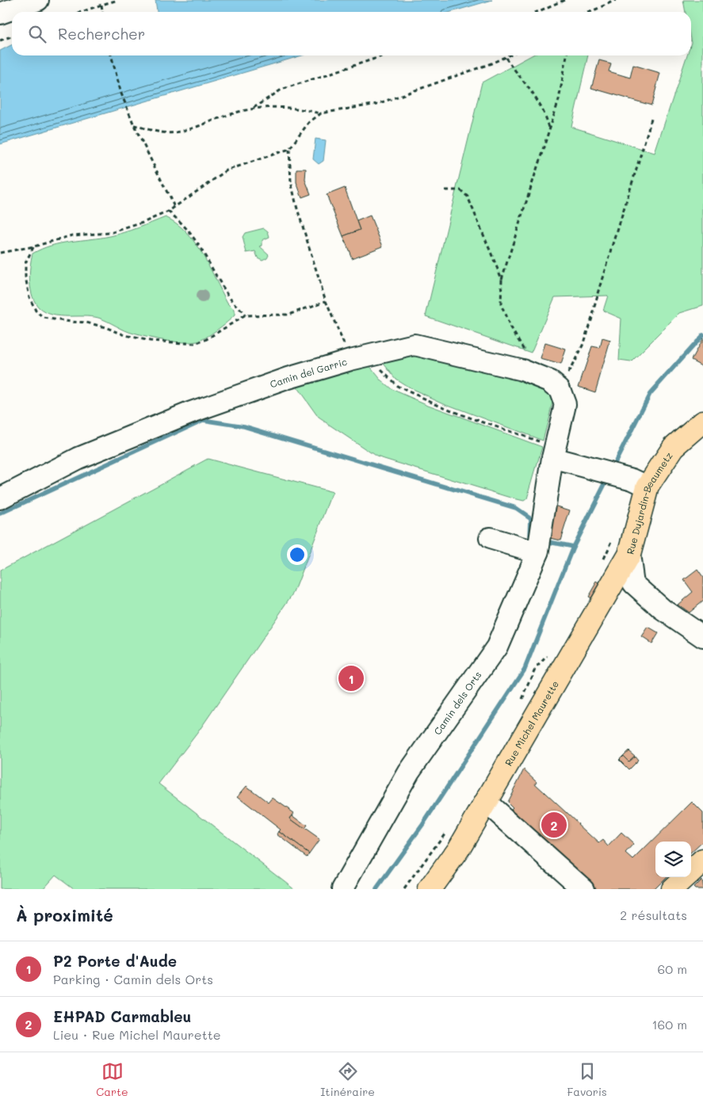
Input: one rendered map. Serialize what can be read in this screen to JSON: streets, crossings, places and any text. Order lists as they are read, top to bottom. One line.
{"streets":{"main road":["Rue Dujardin-Beaumetz","Rue Michel Maurette"],"street":["Camin del Garric","Camin dels Orts"]},"crossings":[["Rue Dujardin-Beaumetz","Rue Michel Maurette"]],"page":{"search":"Rechercher","pins":["1","2"],"heading":["À proximité","2 résultats"],"list":[{"mark":"1","name":"P2 Porte d'Aude","note":"Parking · Camin dels Orts","value":"60 m"},{"mark":"2","name":"EHPAD Carmableu","note":"Lieu · Rue Michel Maurette","value":"160 m"}],"nav":["Carte","Itinéraire","Favoris"]}}
